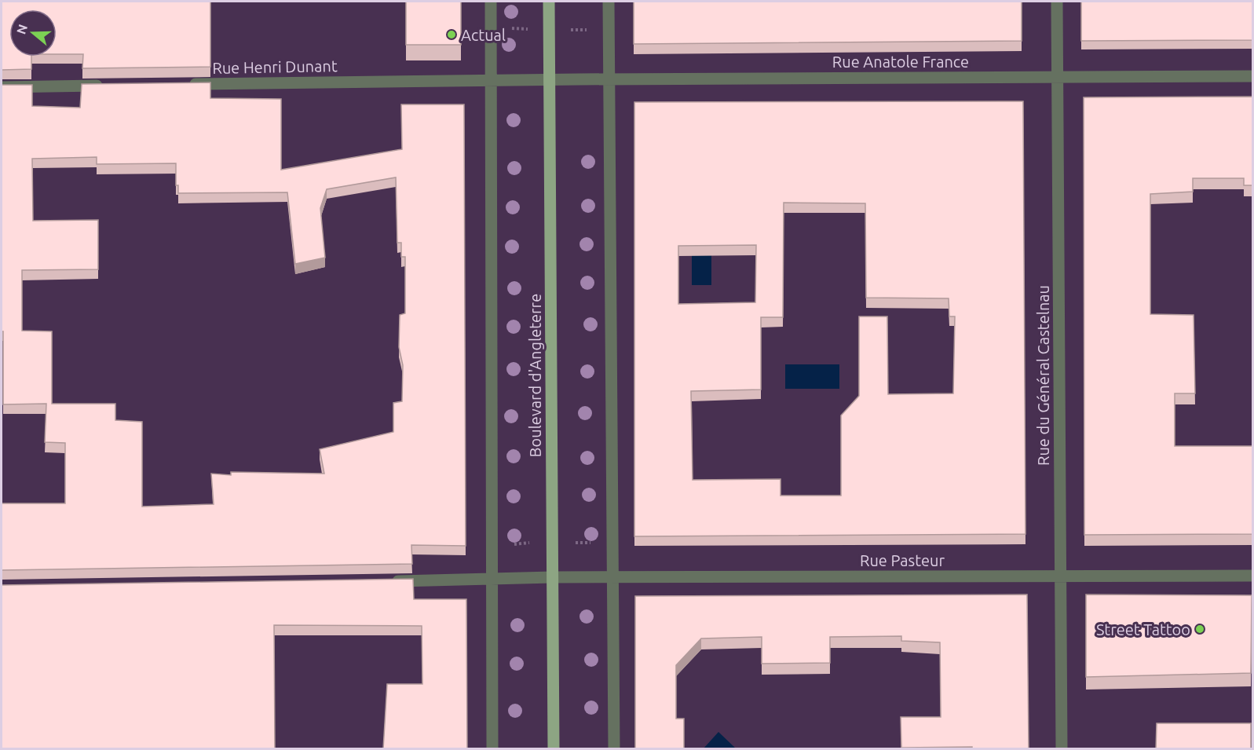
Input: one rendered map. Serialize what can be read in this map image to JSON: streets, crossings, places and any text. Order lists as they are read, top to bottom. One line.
{"streets":{"main road":["Boulevard d'Angleterre"],"street":["Rue Anatole France","Rue Henri Dunant","Rue du Général Castelnau","Rue Pasteur"]},"crossings":[["Rue Anatole France","Rue Henri Dunant"],["Rue Anatole France","Boulevard d'Angleterre"],["Rue Anatole France","Rue du Général Castelnau"],["Rue Henri Dunant","Boulevard d'Angleterre"],["Boulevard d'Angleterre","Rue Pasteur"],["Rue du Général Castelnau","Rue Pasteur"]],"places":["Actual","Street Tattoo"],"north":"left"}
